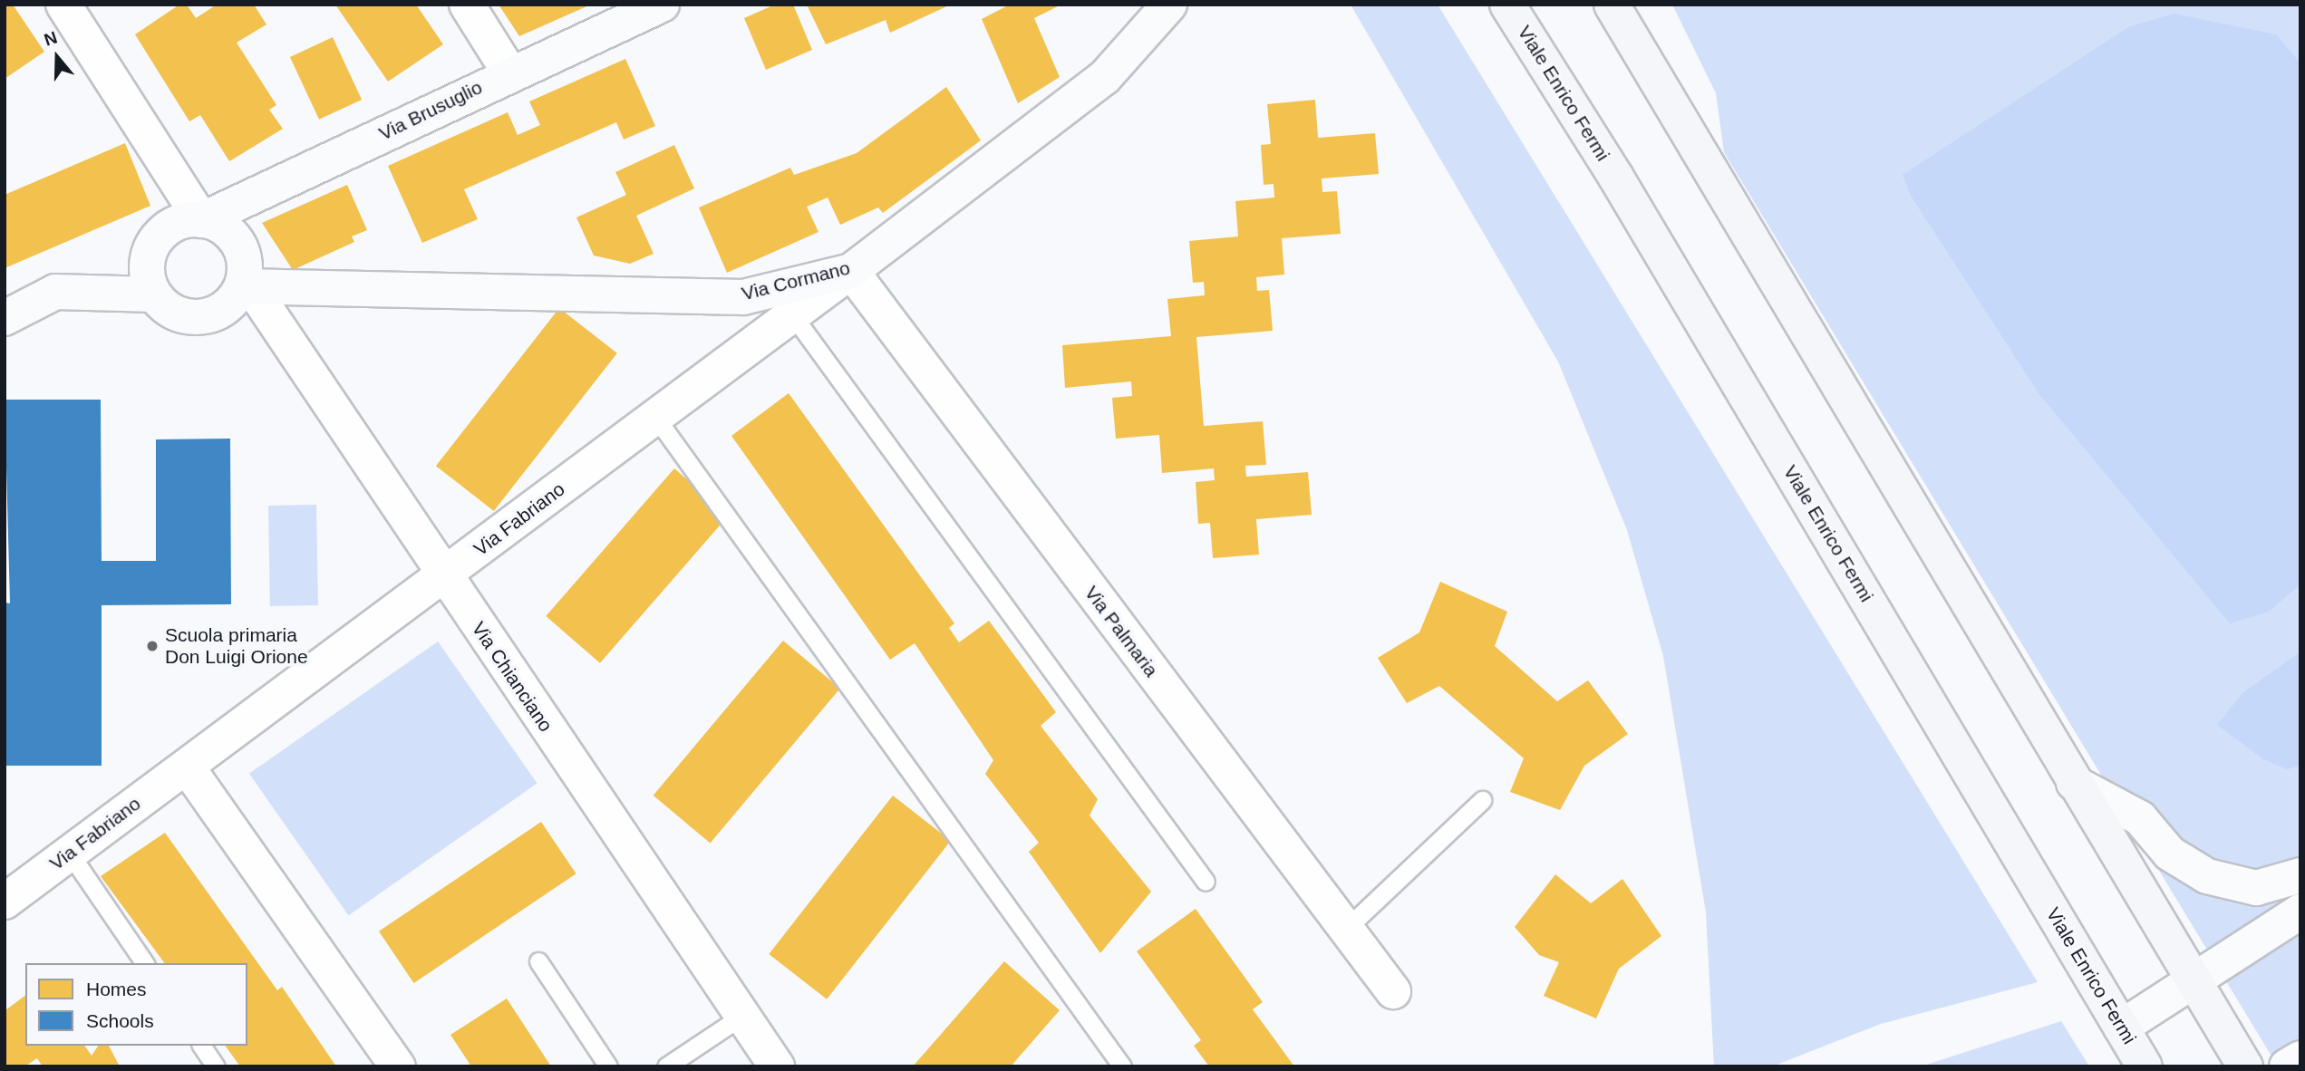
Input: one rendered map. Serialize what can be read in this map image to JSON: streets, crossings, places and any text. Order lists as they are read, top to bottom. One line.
{"streets":{"main road":["Viale Enrico Fermi"],"street":["Via Brusuglio","Via Cormano","Via Fabriano","Via Palmaria","Via Chianciano"]},"crossings":[["Via Brusuglio","Via Cormano"],["Via Brusuglio","Via Chianciano"],["Via Cormano","Via Fabriano"],["Via Cormano","Via Palmaria"],["Via Cormano","Via Chianciano"],["Via Fabriano","Via Palmaria"],["Via Fabriano","Via Chianciano"]],"places":["Scuola primaria Don Luigi Orione"],"legend":["Homes","Schools"],"north":"top"}
